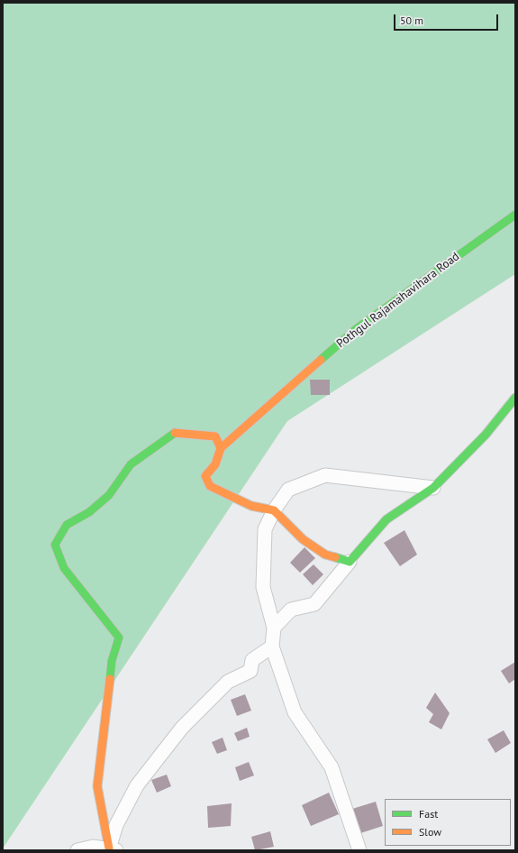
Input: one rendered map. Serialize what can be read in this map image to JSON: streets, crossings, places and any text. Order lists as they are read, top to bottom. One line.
{"streets":{"street":["Pothgul Rajamahavihara Road"]},"legend":["Fast","Slow"],"scale_bar":"50 m"}
